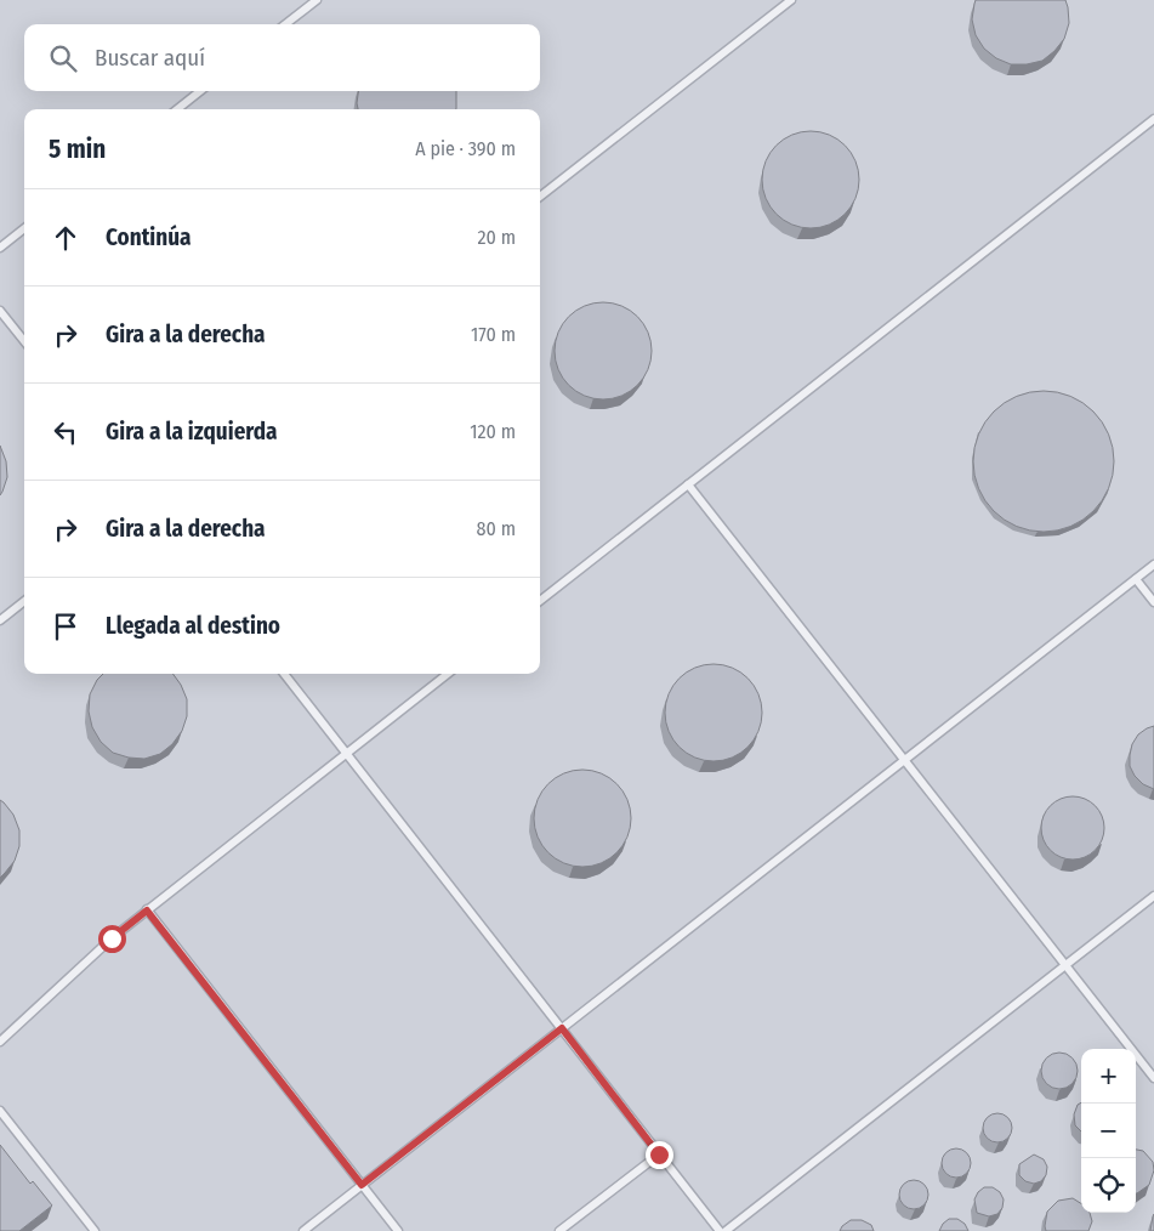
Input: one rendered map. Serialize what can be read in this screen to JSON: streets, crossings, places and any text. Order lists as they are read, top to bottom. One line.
{"page":{"search":"Buscar aquí","heading":["5 min","A pie · 390 m"],"list":[["Continúa","20 m"],["Gira a la derecha","170 m"],["Gira a la izquierda","120 m"],["Gira a la derecha","80 m"],"Llegada al destino"],"map_buttons":["+","−"]}}
